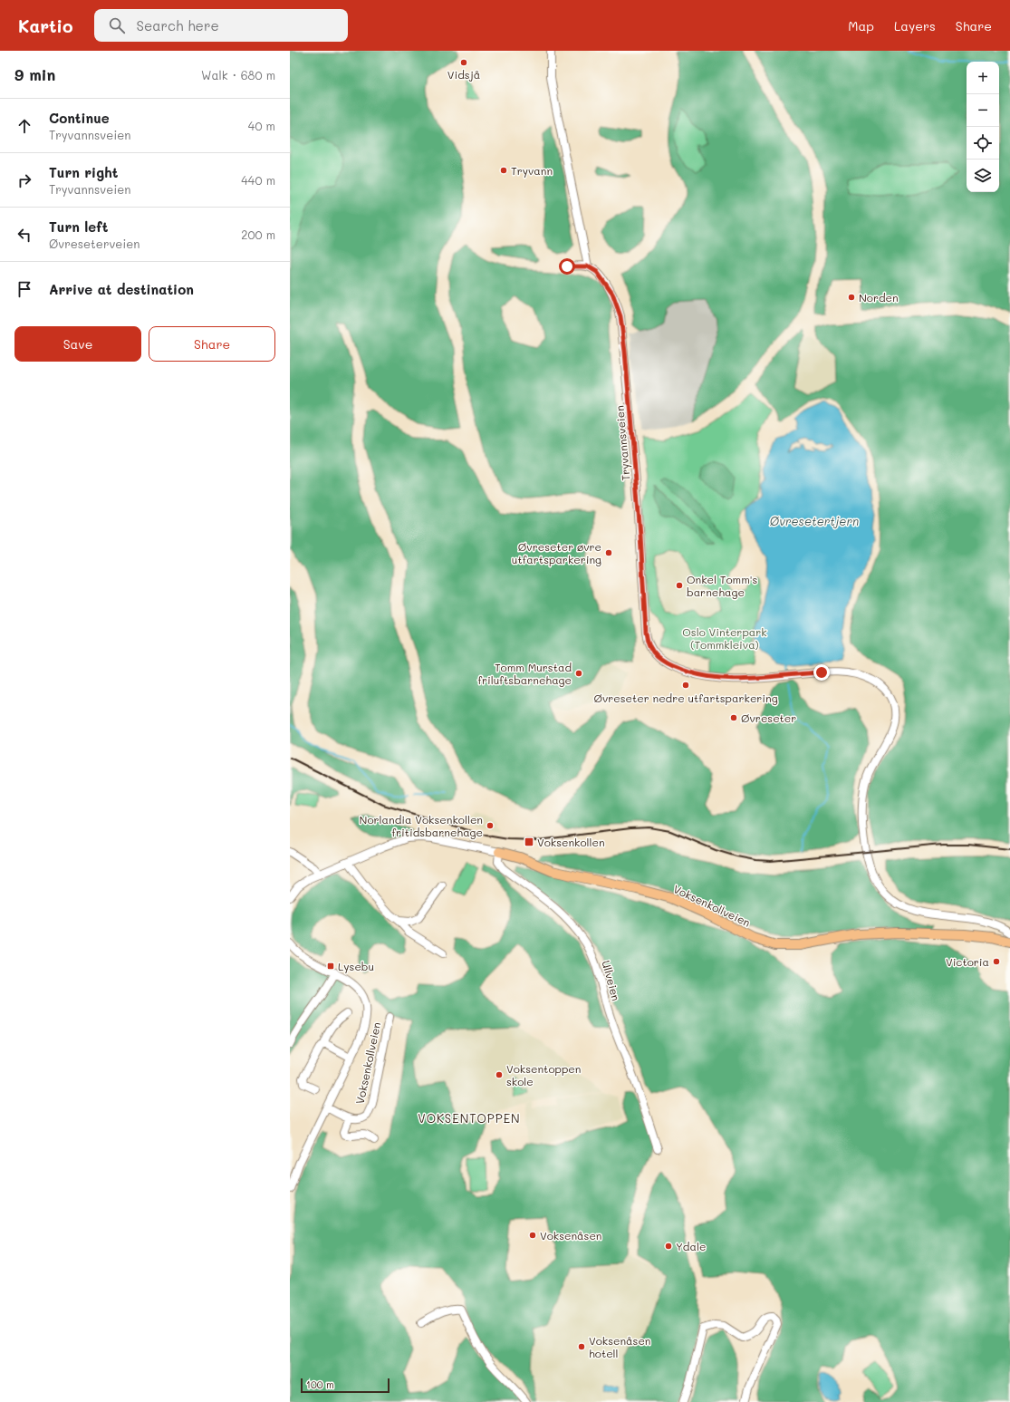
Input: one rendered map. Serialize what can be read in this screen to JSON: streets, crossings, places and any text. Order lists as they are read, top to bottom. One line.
{"streets":{"main road":["Voksenkollveien"],"street":["Tryvannsveien","Ullveien"]},"crossings":[["Voksenkollveien","Ullveien"]],"districts":["VOKSENTOPPEN"],"water":["Øvresetertjern"],"parks":["Oslo Vinterpark (Tommkleiva)"],"places":{"other":["Vidsjå","Tryvann","Norden","Øvreseter øvre utfartsparkering","Onkel Tomm's barnehage","Tomm Murstad friluftsbarnehage","Øvreseter nedre utfartsparkering","Øvreseter","Norlandia Voksenkollen fritidsbarnehage","Victoria","Voksentoppen skole","Voksenåsen","Ydale","Voksenåsen hotell"],"transit":["Voksenkollen","Lysebu"]},"scale_bar":"100 m","page":{"header":"Kartio","search":"Search here","nav":["Map","Layers","Share"],"heading":["9 min","Walk · 680 m"],"map_buttons":["+","−"],"list":[["Continue","Tryvannsveien","40 m"],["Turn right","Tryvannsveien","440 m"],["Turn left","Øvreseterveien","200 m"],"Arrive at destination"],"buttons":["Save","Share"],"scale":"100 m"}}
